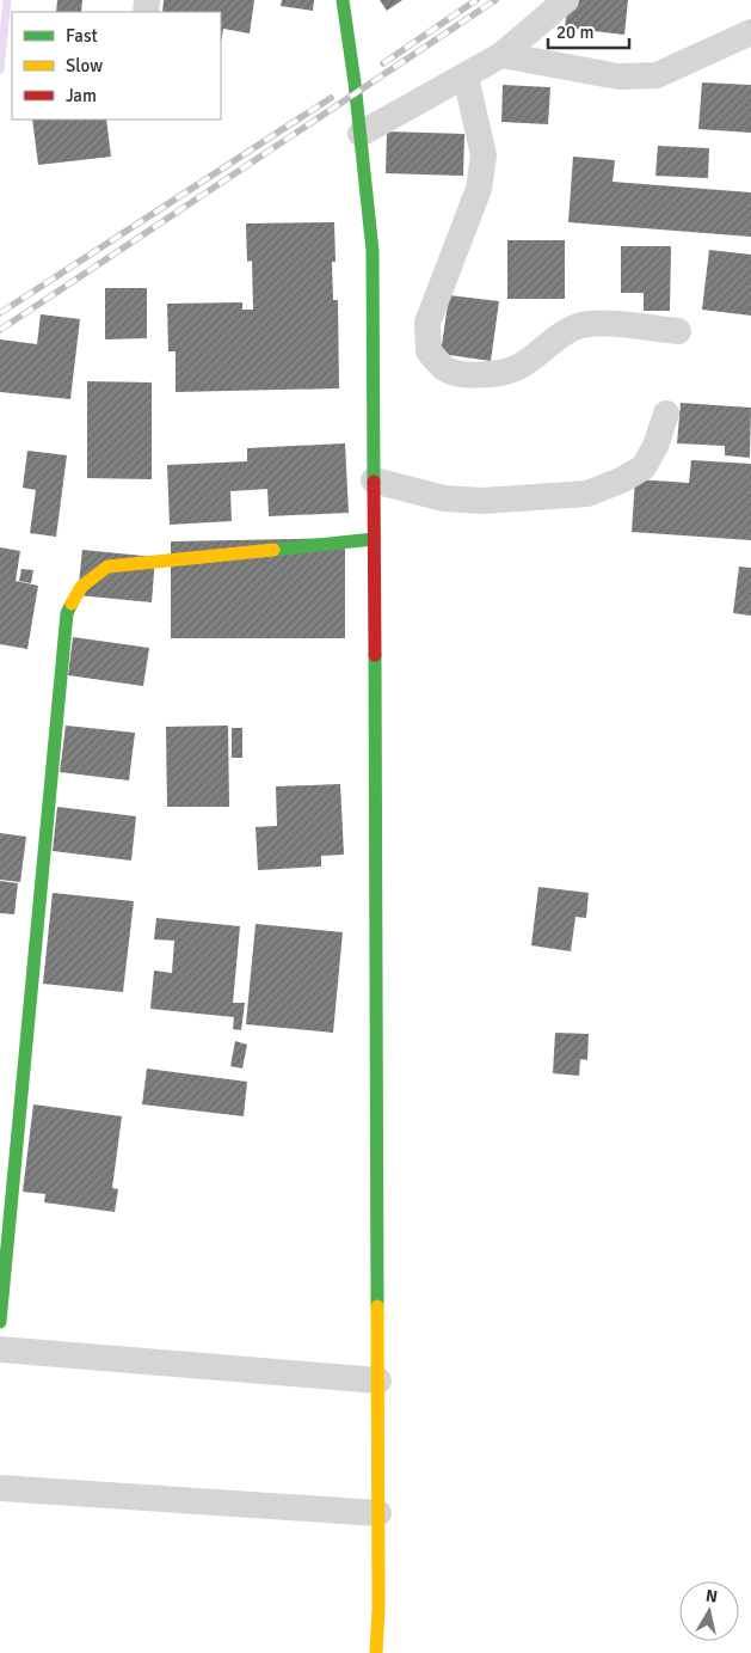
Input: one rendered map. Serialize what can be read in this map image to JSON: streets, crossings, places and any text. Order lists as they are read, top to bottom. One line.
{"legend":["Fast","Slow","Jam"],"scale_bar":"20 m","north":"top"}
